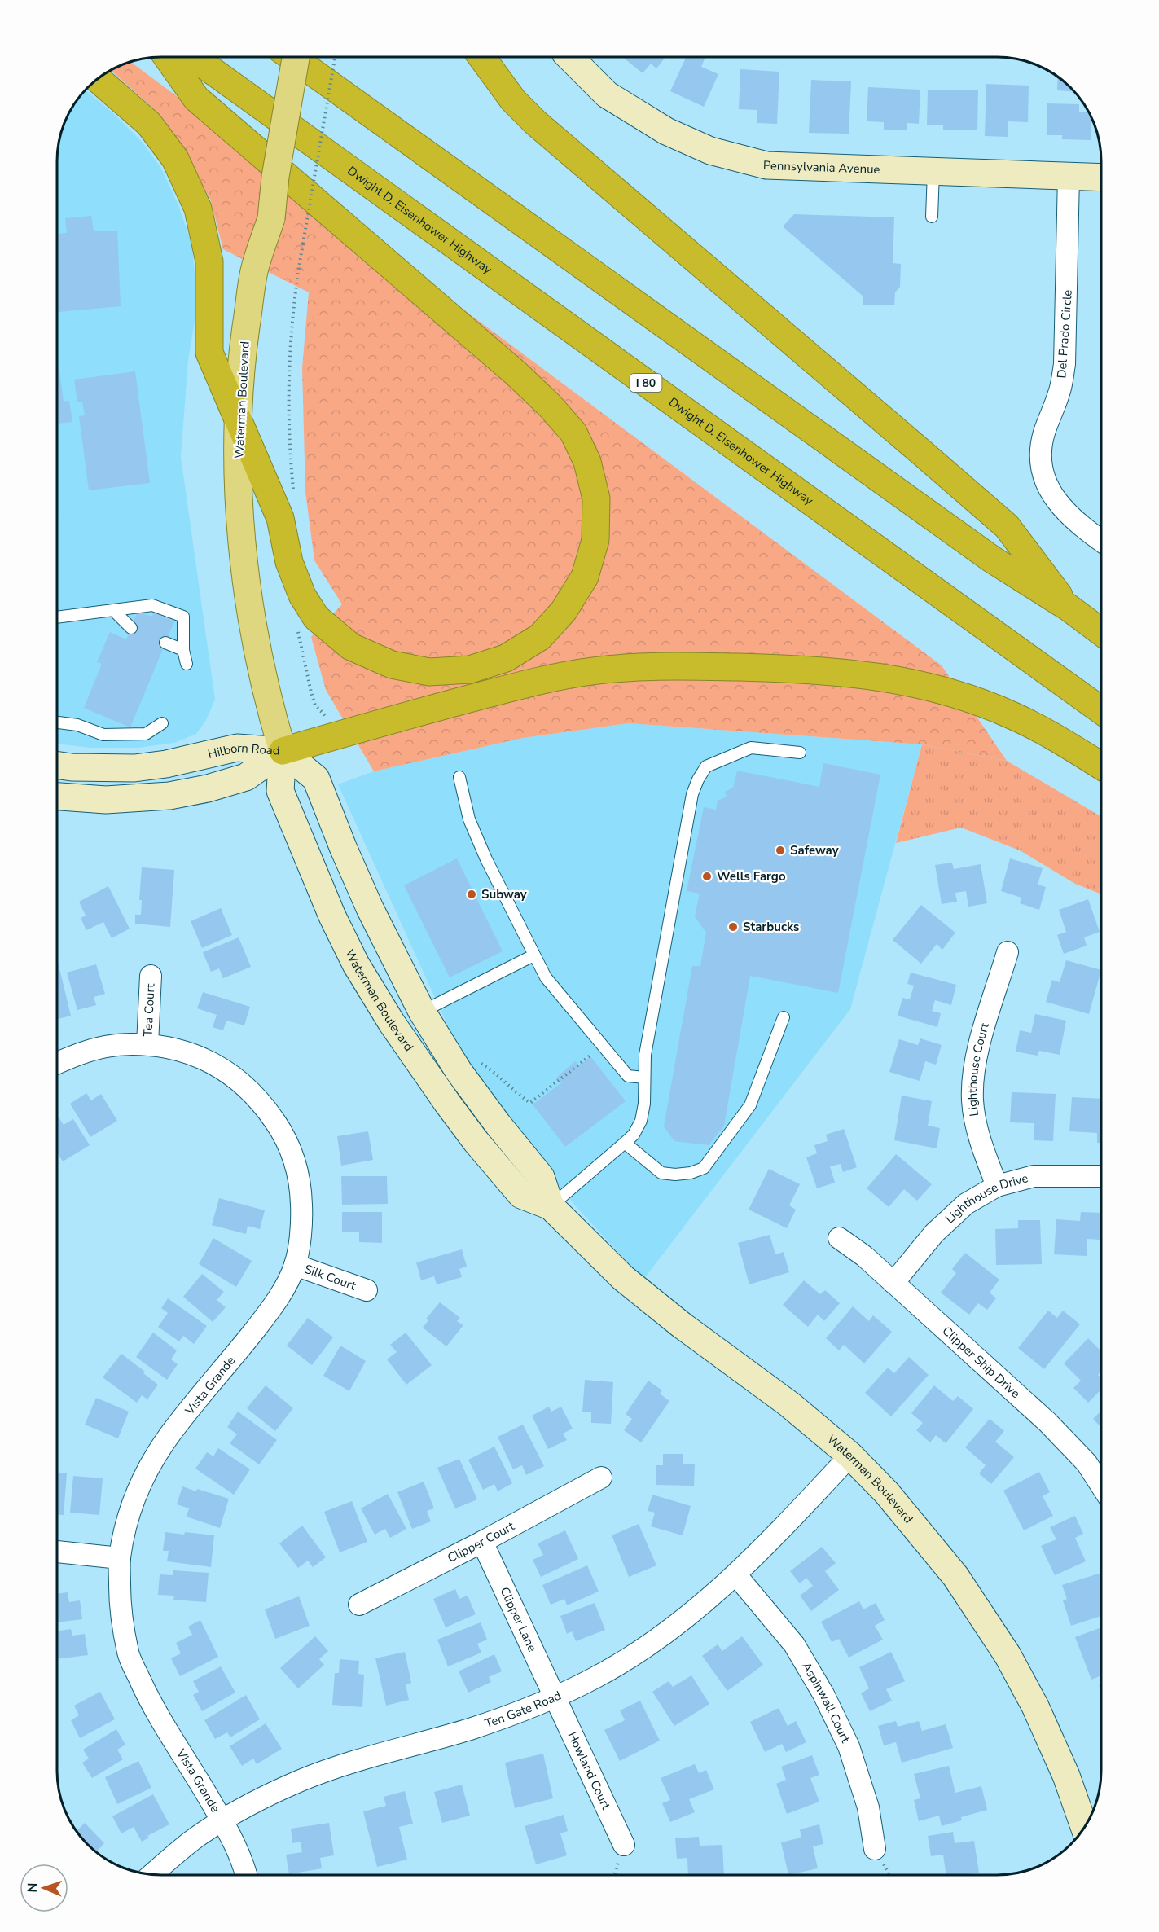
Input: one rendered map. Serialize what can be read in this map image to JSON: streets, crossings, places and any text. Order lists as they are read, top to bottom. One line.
{"streets":{"highway":["Dwight D. Eisenhower Highway","I 80"],"main road":["Pennsylvania Avenue","Waterman Boulevard","Hilborn Road"],"street":["Del Prado Circle","Tea Court","Lighthouse Court","Lighthouse Drive","Silk Court","Clipper Ship Drive","Vista Grande","Clipper Court","Clipper Lane","Aspinwall Court","Ten Gate Road","Howland Court"]},"crossings":[["Pennsylvania Avenue","Del Prado Circle"],["Waterman Boulevard","Hilborn Road"],["Waterman Boulevard","Ten Gate Road"],["Tea Court","Vista Grande"],["Lighthouse Court","Lighthouse Drive"],["Lighthouse Drive","Clipper Ship Drive"],["Silk Court","Vista Grande"],["Vista Grande","Ten Gate Road"],["Clipper Court","Clipper Lane"],["Clipper Lane","Ten Gate Road"],["Clipper Lane","Howland Court"],["Aspinwall Court","Ten Gate Road"],["Ten Gate Road","Howland Court"]],"places":["Safeway","Wells Fargo","Subway","Starbucks"],"north":"left"}
